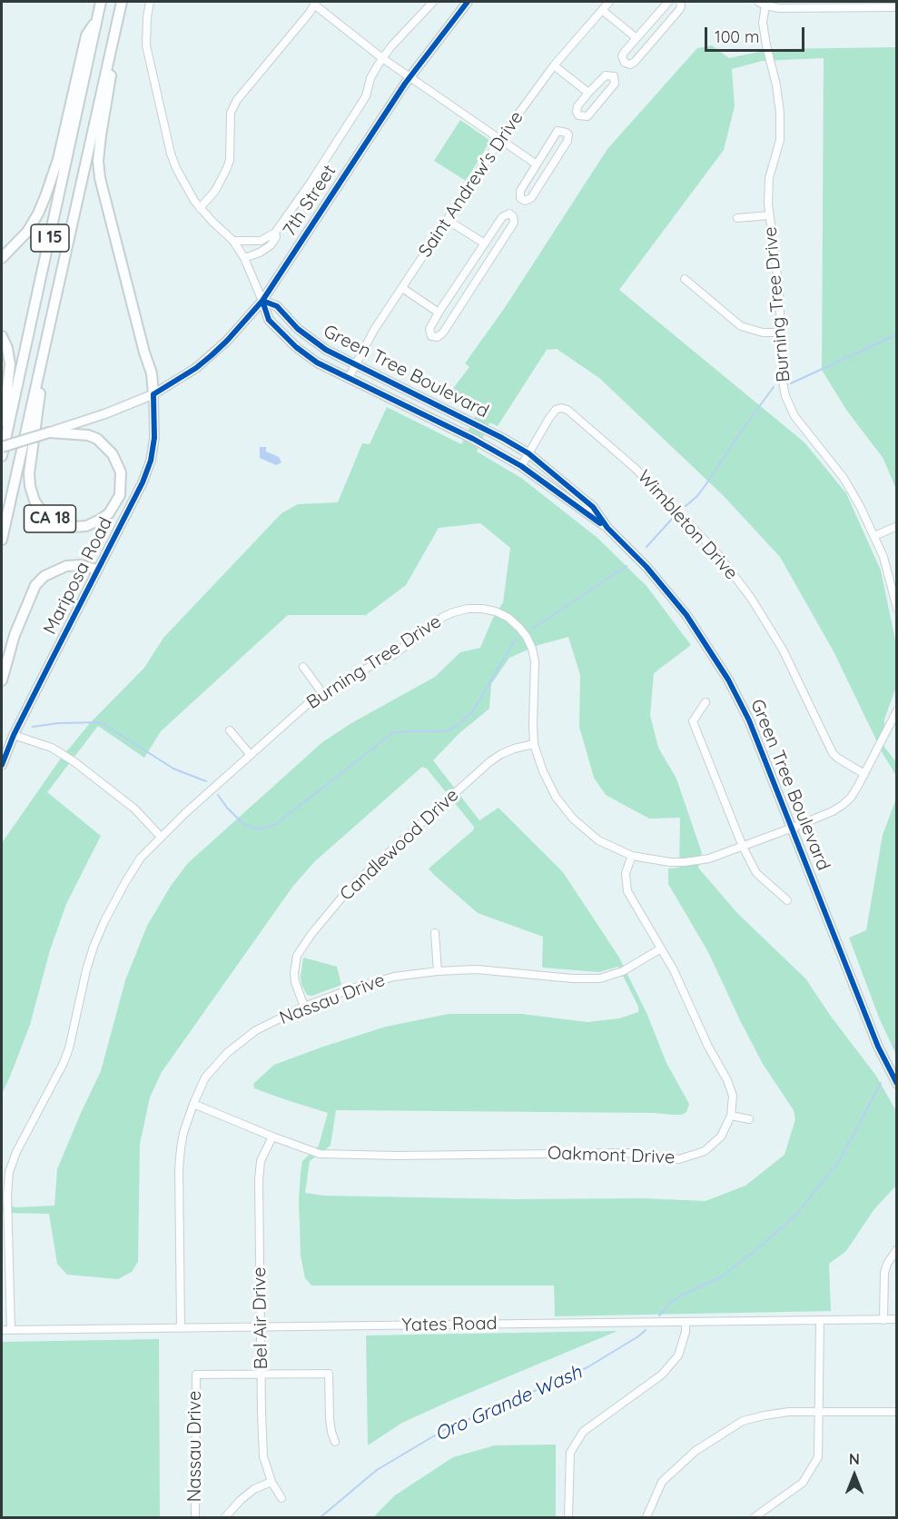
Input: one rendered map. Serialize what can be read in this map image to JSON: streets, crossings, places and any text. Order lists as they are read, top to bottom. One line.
{"streets":{"highway":["I 15","CA 18"],"main road":["7th Street","Green Tree Boulevard","Mariposa Road"],"street":["Saint Andrew's Drive","Burning Tree Drive","Wimbleton Drive","Candlewood Drive","Nassau Drive","Oakmont Drive","Bel Air Drive","Yates Road"]},"crossings":[["Saint Andrew's Drive","Green Tree Boulevard"],["7th Street","Green Tree Boulevard"],["7th Street","CA 18"],["7th Street","Mariposa Road"],["I 15","CA 18"],["Burning Tree Drive","Green Tree Boulevard"],["Burning Tree Drive","Wimbleton Drive"],["Burning Tree Drive","Candlewood Drive"],["Burning Tree Drive","Yates Road"],["Green Tree Boulevard","Wimbleton Drive"],["Candlewood Drive","Nassau Drive"],["Nassau Drive","Oakmont Drive"],["Nassau Drive","Bel Air Drive"],["Nassau Drive","Yates Road"],["Oakmont Drive","Bel Air Drive"],["Bel Air Drive","Yates Road"]],"water":["Oro Grande Wash"],"scale_bar":"100 m","north":"top"}
